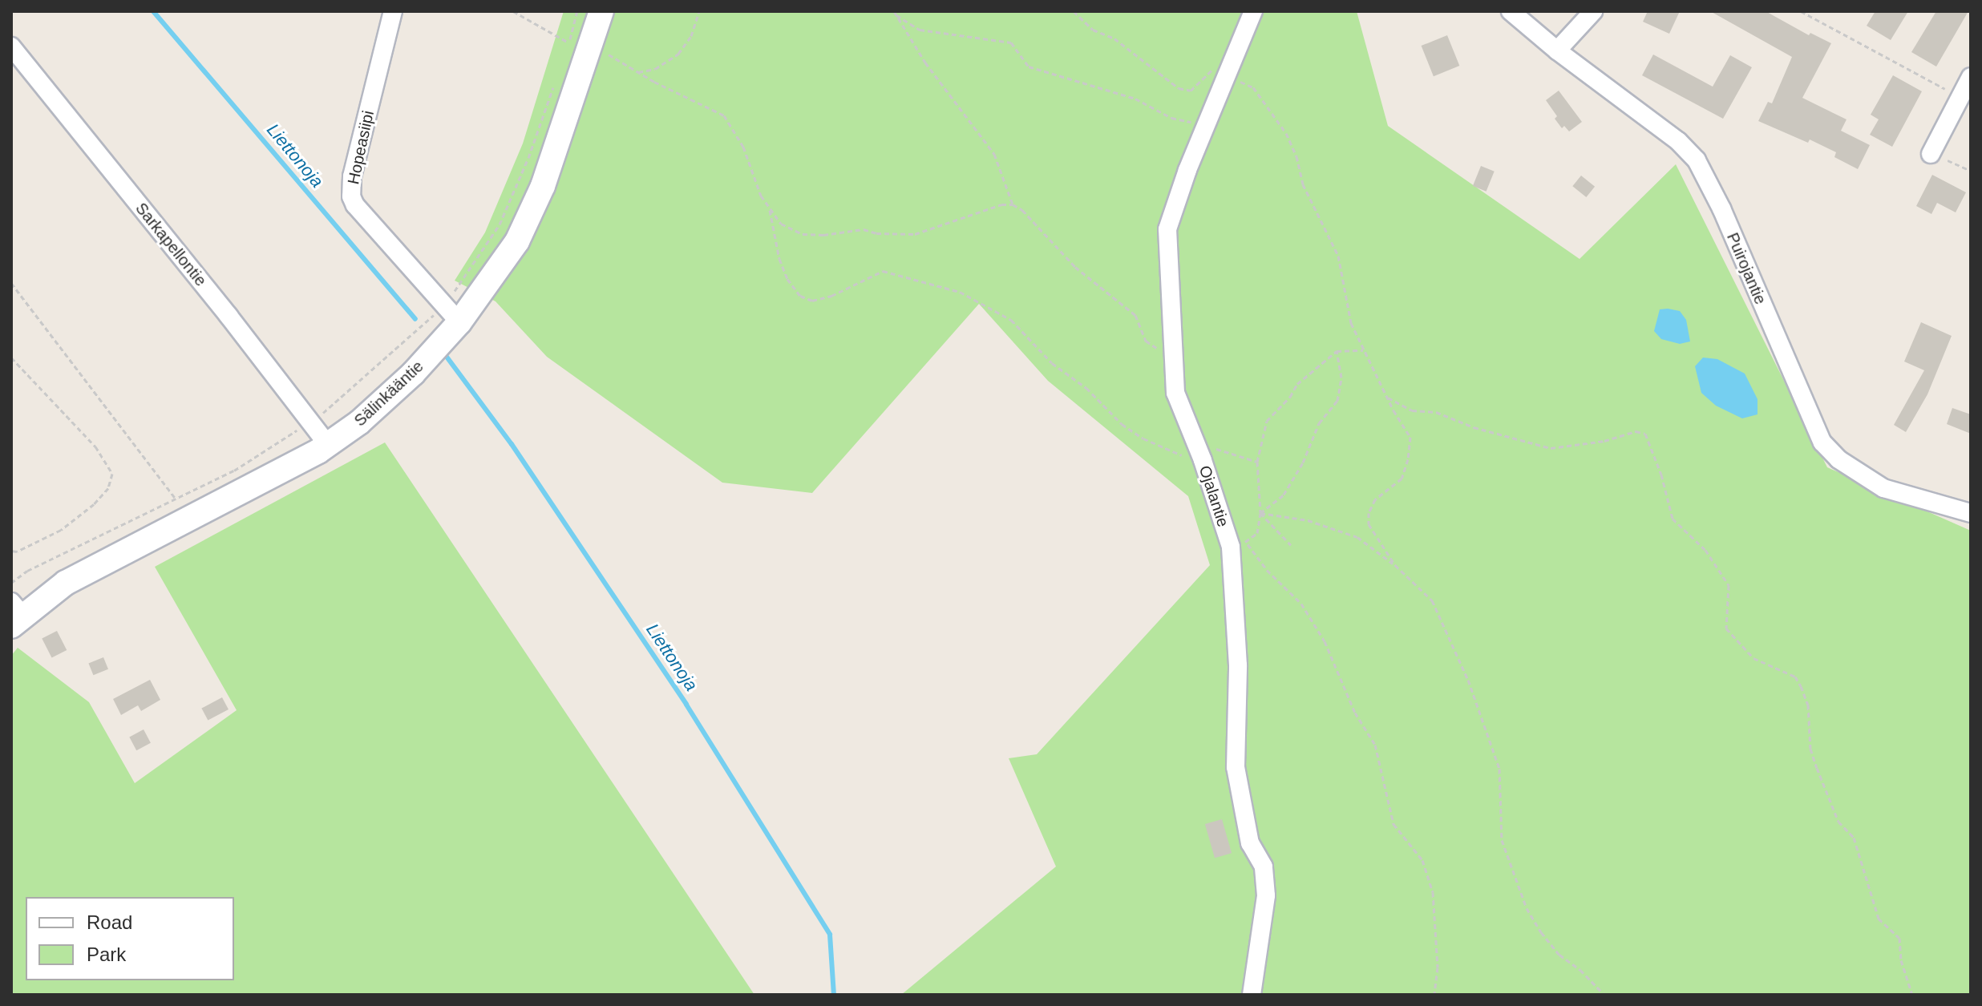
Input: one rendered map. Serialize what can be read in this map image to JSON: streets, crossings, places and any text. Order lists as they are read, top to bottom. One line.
{"streets":{"street":["Hopeasiipi","Sarkapellontie","Puirojantie","Sälinkääntie","Ojalantie"]},"crossings":[["Hopeasiipi","Sälinkääntie"],["Sarkapellontie","Sälinkääntie"]],"water":["Liettonoja"],"legend":["Road","Park"]}
